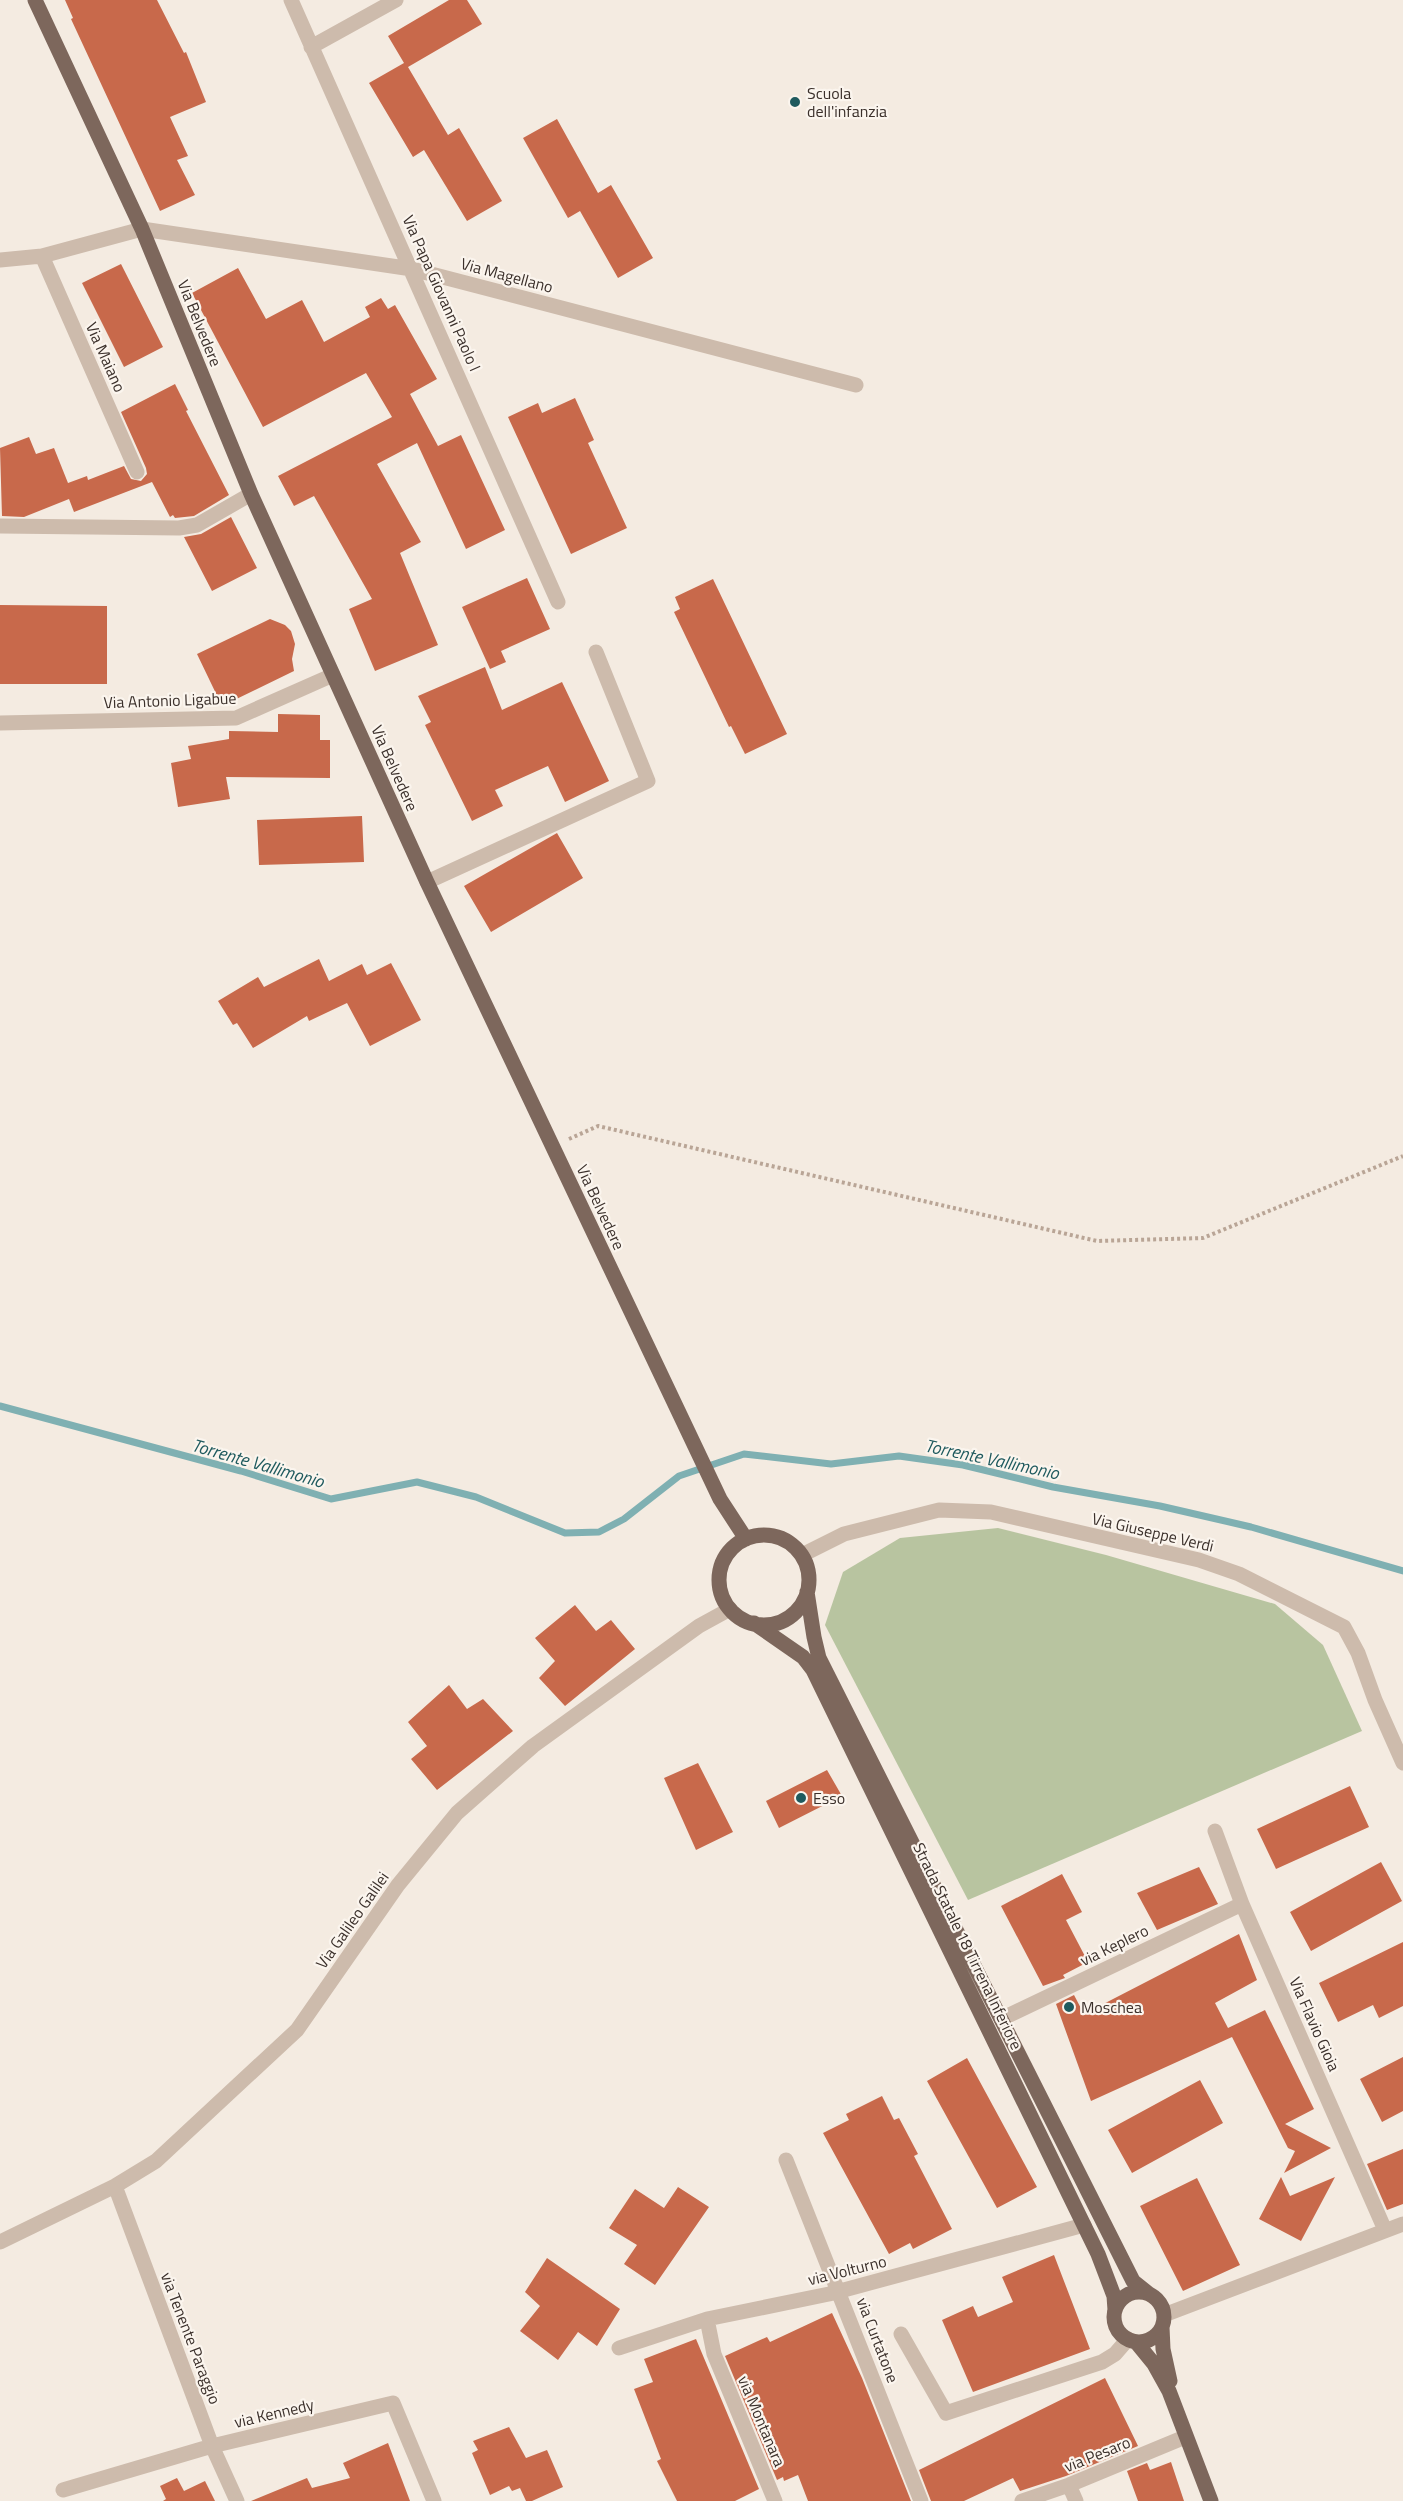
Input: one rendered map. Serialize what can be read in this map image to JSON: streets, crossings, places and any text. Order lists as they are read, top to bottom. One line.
{"streets":{"main road":["Via Belvedere","Strada Statale 18 Tirrena Inferiore"],"street":["Via Magellano","Via Papa Giovanni Paolo I","Via Maiano","Via Antonio Ligabue","Via Giuseppe Verdi","Via Galileo Galilei","via Keplero","Via Flavio Gioia","via Volturno","via Tenente Paraggio","via Curtatone","via Kennedy","via Montanara","via Pesaro"]},"crossings":[["Via Magellano","Via Papa Giovanni Paolo I"],["Via Magellano","Via Belvedere"],["Via Belvedere","Via Antonio Ligabue"],["Via Belvedere","Via Giuseppe Verdi"],["Via Belvedere","Via Galileo Galilei"],["Via Belvedere","Strada Statale 18 Tirrena Inferiore"],["Via Giuseppe Verdi","Via Galileo Galilei"],["Via Giuseppe Verdi","Strada Statale 18 Tirrena Inferiore"],["Via Galileo Galilei","Strada Statale 18 Tirrena Inferiore"],["Via Galileo Galilei","via Tenente Paraggio"],["via Keplero","Strada Statale 18 Tirrena Inferiore"],["via Keplero","Via Flavio Gioia"],["Strada Statale 18 Tirrena Inferiore","via Volturno"],["Strada Statale 18 Tirrena Inferiore","via Pesaro"],["via Volturno","via Curtatone"],["via Volturno","via Montanara"],["via Tenente Paraggio","via Kennedy"]],"water":["Torrente Vallimonio"],"places":["Scuola dell'infanzia","Esso","Moschea"]}
